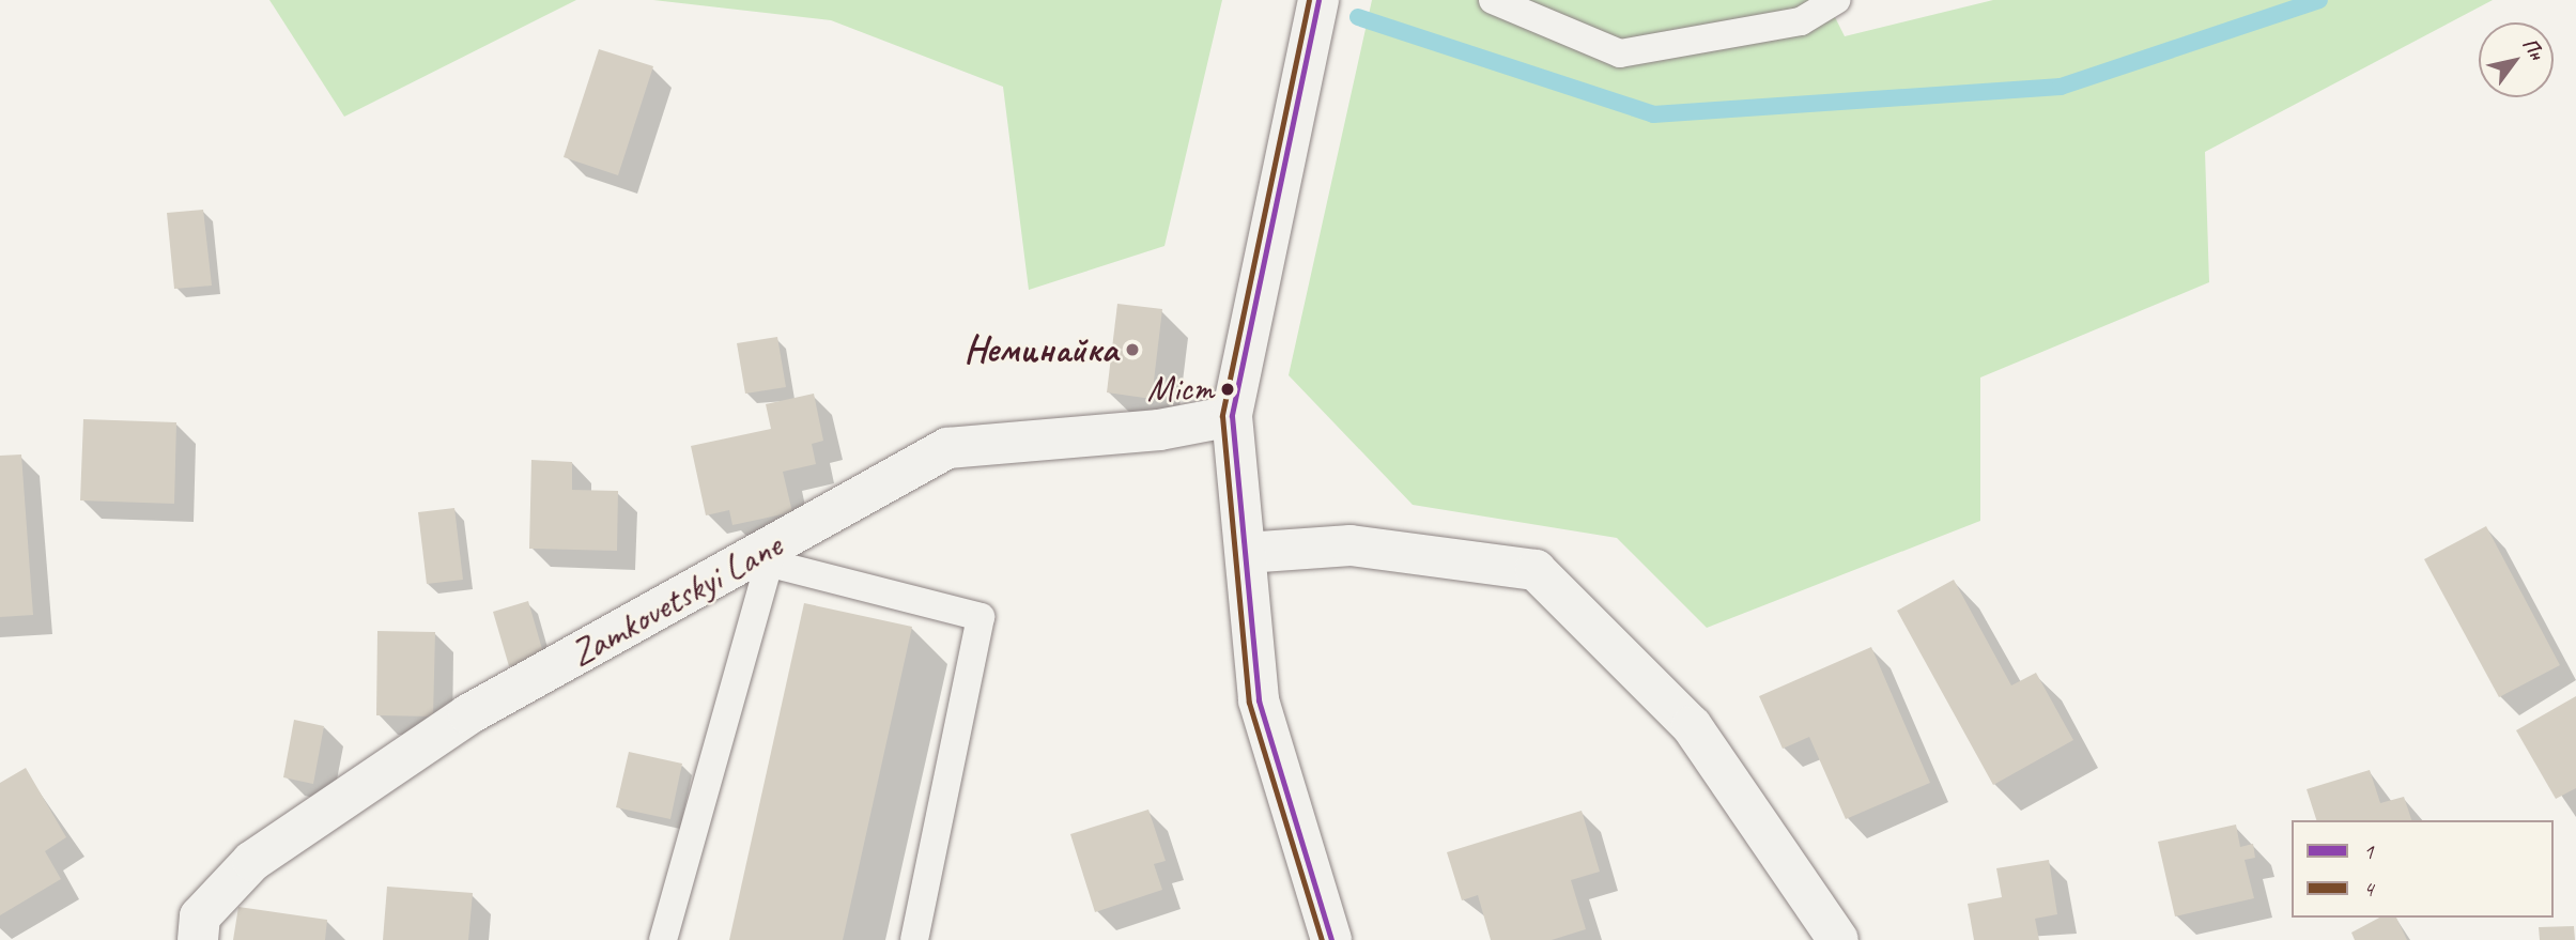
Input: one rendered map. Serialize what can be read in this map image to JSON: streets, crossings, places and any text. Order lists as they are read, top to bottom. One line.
{"streets":{"street":["Zamkovetskyi Lane"]},"places":["Неминайка","Міст"],"lines":["transit line 1","transit line 4"],"legend":["1","4"],"north":"top right"}
